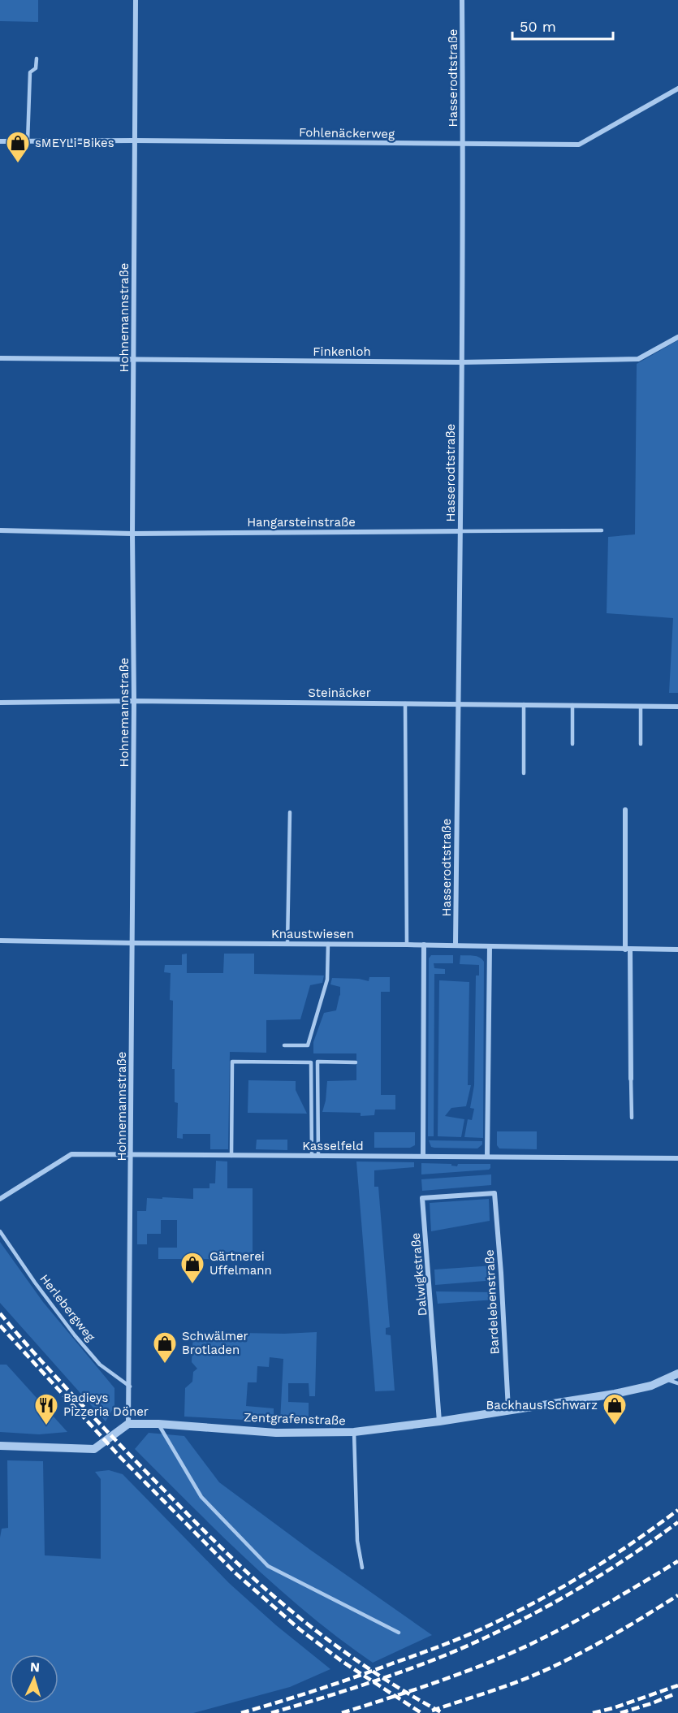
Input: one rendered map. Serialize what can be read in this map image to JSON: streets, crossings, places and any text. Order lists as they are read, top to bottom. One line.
{"streets":{"street":["Hasserodtstraße","Fohlenäckerweg","Hohnemannstraße","Finkenloh","Hangarsteinstraße","Steinäcker","Knaustwiesen","Kasselfeld","Dalwigkstraße","Bardelebenstraße","Zentgrafenstraße"],"lane":["Herlebergweg"]},"crossings":[["Hasserodtstraße","Fohlenäckerweg"],["Hasserodtstraße","Finkenloh"],["Hasserodtstraße","Hangarsteinstraße"],["Hasserodtstraße","Steinäcker"],["Hasserodtstraße","Knaustwiesen"],["Fohlenäckerweg","Hohnemannstraße"],["Hohnemannstraße","Finkenloh"],["Hohnemannstraße","Hangarsteinstraße"],["Hohnemannstraße","Steinäcker"],["Hohnemannstraße","Knaustwiesen"],["Hohnemannstraße","Kasselfeld"],["Hohnemannstraße","Herlebergweg"],["Hohnemannstraße","Zentgrafenstraße"],["Dalwigkstraße","Bardelebenstraße"],["Dalwigkstraße","Zentgrafenstraße"],["Bardelebenstraße","Zentgrafenstraße"]],"places":{"shop":["sMEYLi-Bikes","Gärtnerei Uffelmann","Schwälmer Brotladen","Backhaus Schwarz"],"restaurant":["Badieys Pizzeria Döner"]},"scale_bar":"50 m","north":"top"}
